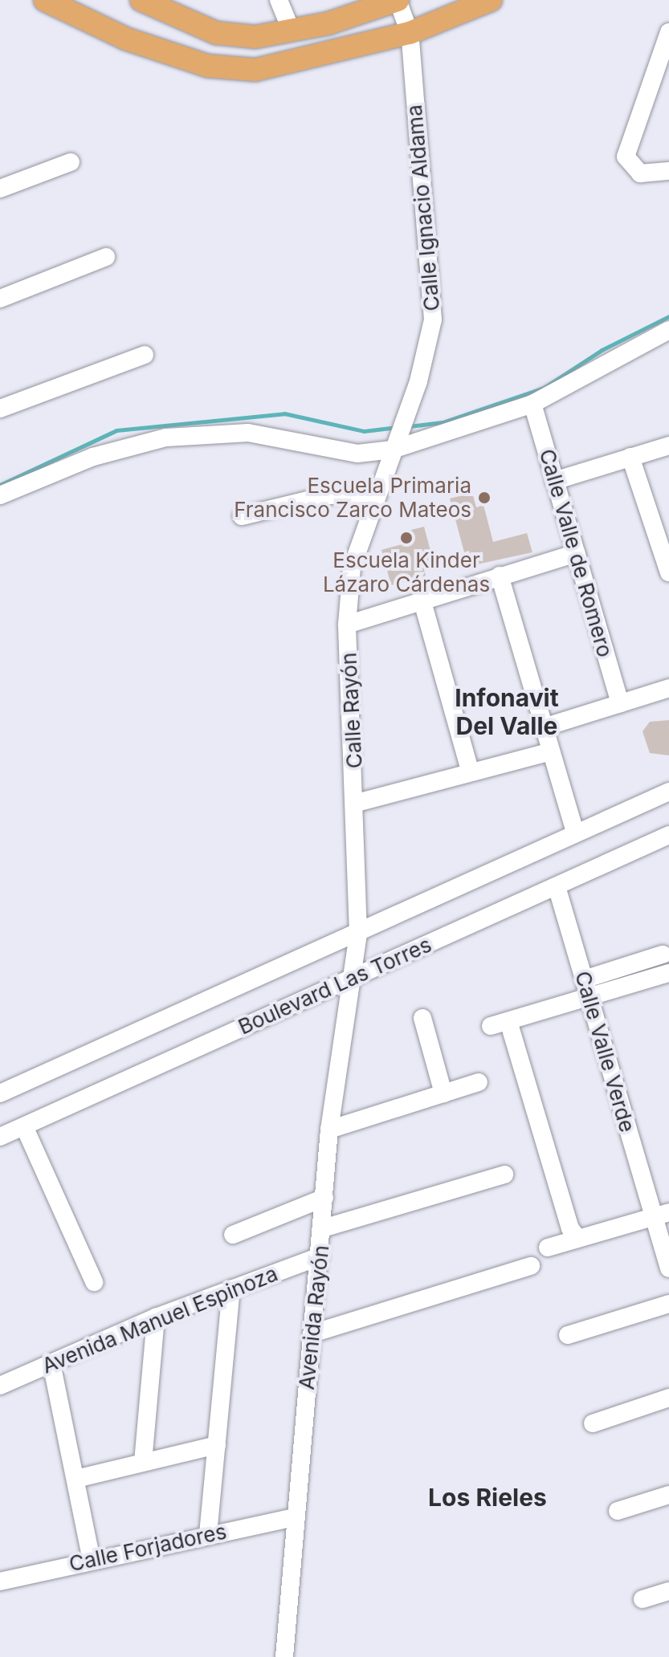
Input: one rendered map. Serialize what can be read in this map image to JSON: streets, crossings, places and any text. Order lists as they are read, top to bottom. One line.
{"streets":{"street":["Calle Ignacio Aldama","Calle Valle de Romero","Calle Rayón","Boulevard Las Torres","Calle Valle Verde","Avenida Rayón","Avenida Manuel Espinoza","Calle Forjadores"]},"crossings":[["Calle Ignacio Aldama","Calle Rayón"],["Calle Rayón","Boulevard Las Torres"],["Calle Rayón","Avenida Rayón"],["Boulevard Las Torres","Calle Valle Verde"],["Boulevard Las Torres","Avenida Rayón"],["Avenida Rayón","Avenida Manuel Espinoza"],["Avenida Rayón","Calle Forjadores"]],"districts":["Infonavit Del Valle","Los Rieles"],"places":["Escuela Primaria Francisco Zarco Mateos","Escuela Kinder Lázaro Cárdenas"]}
